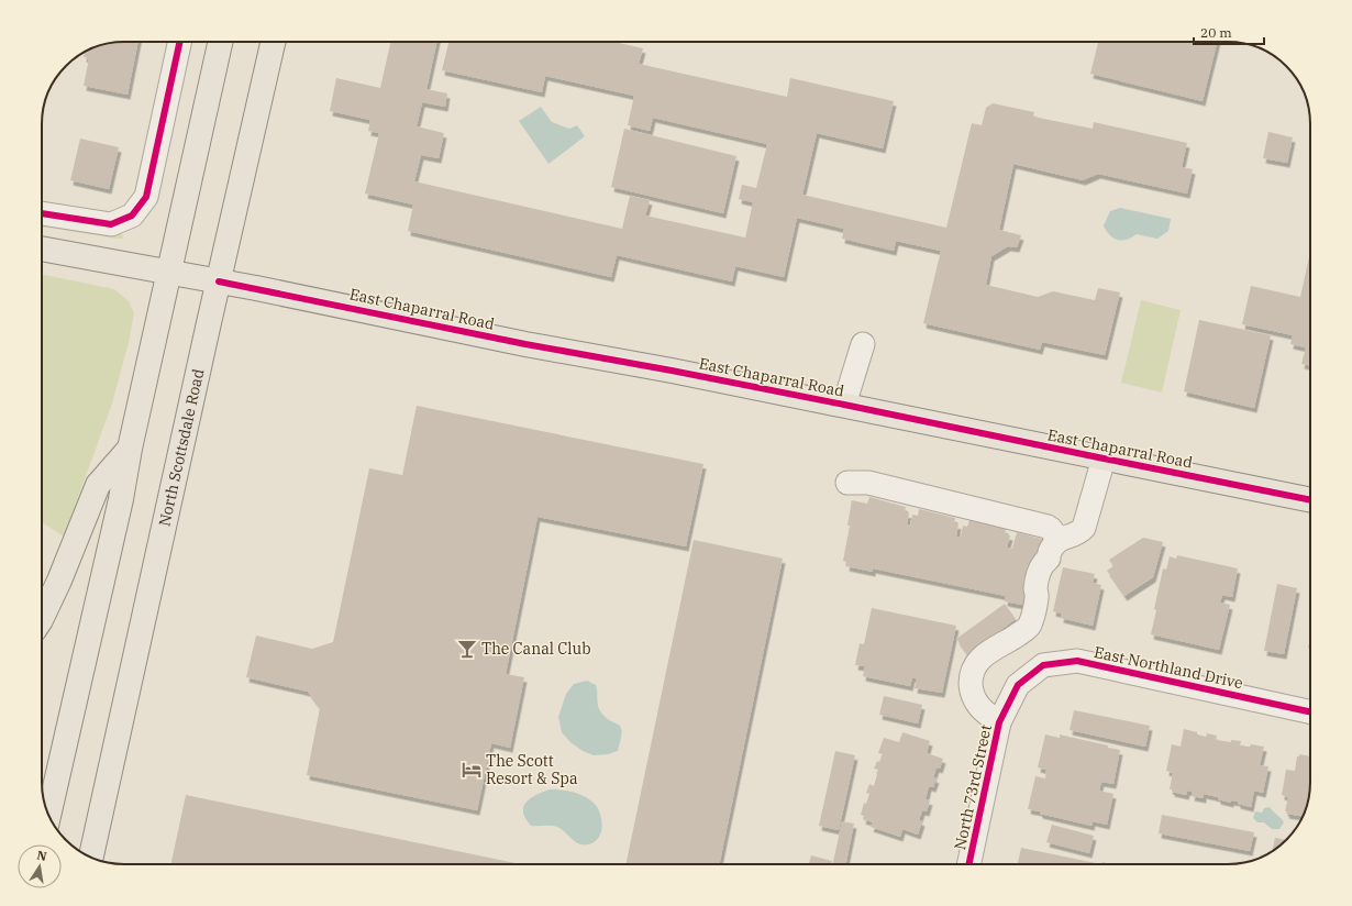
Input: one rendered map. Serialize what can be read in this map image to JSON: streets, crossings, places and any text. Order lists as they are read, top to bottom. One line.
{"streets":{"main road":["East Chaparral Road","North Scottsdale Road"],"street":["East Northland Drive","North 73rd Street"]},"crossings":[["East Chaparral Road","North Scottsdale Road"],["East Northland Drive","North 73rd Street"]],"places":{"bar":["The Canal Club"],"hotel":["The Scott Resort & Spa"]},"scale_bar":"20 m","north":"top"}
